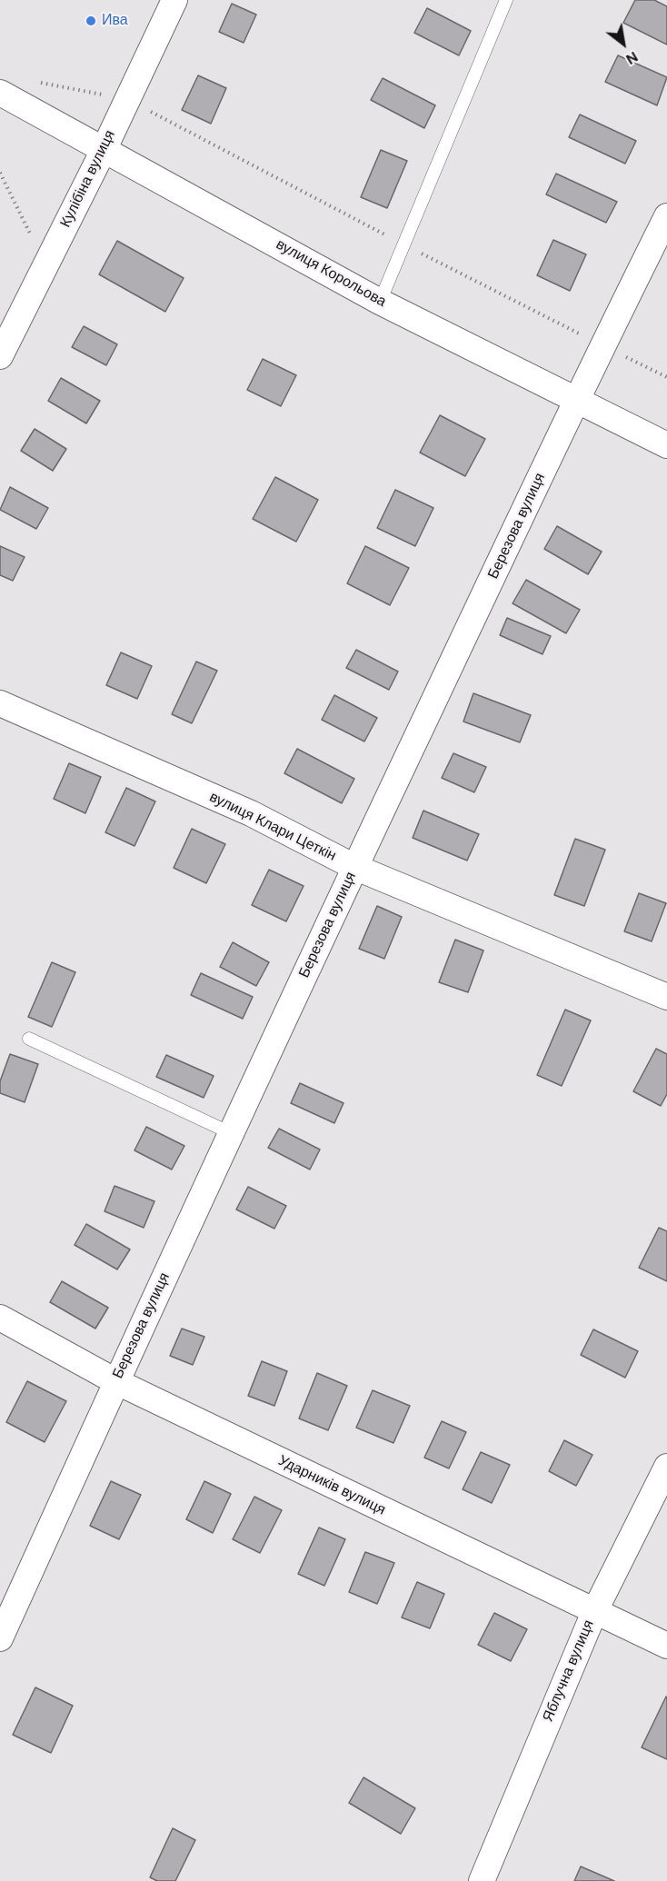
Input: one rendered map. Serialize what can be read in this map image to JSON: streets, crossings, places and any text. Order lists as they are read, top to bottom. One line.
{"streets":{"street":["Кулібіна вулиця","вулиця Корольова","Березова вулиця","вулиця Клари Цеткін","Ударників вулиця","Яблучна вулиця"]},"crossings":[["Кулібіна вулиця","вулиця Корольова"],["вулиця Корольова","Березова вулиця"],["Березова вулиця","вулиця Клари Цеткін"],["Березова вулиця","Ударників вулиця"],["Ударників вулиця","Яблучна вулиця"]],"places":["Ива"],"north":"bottom right"}
